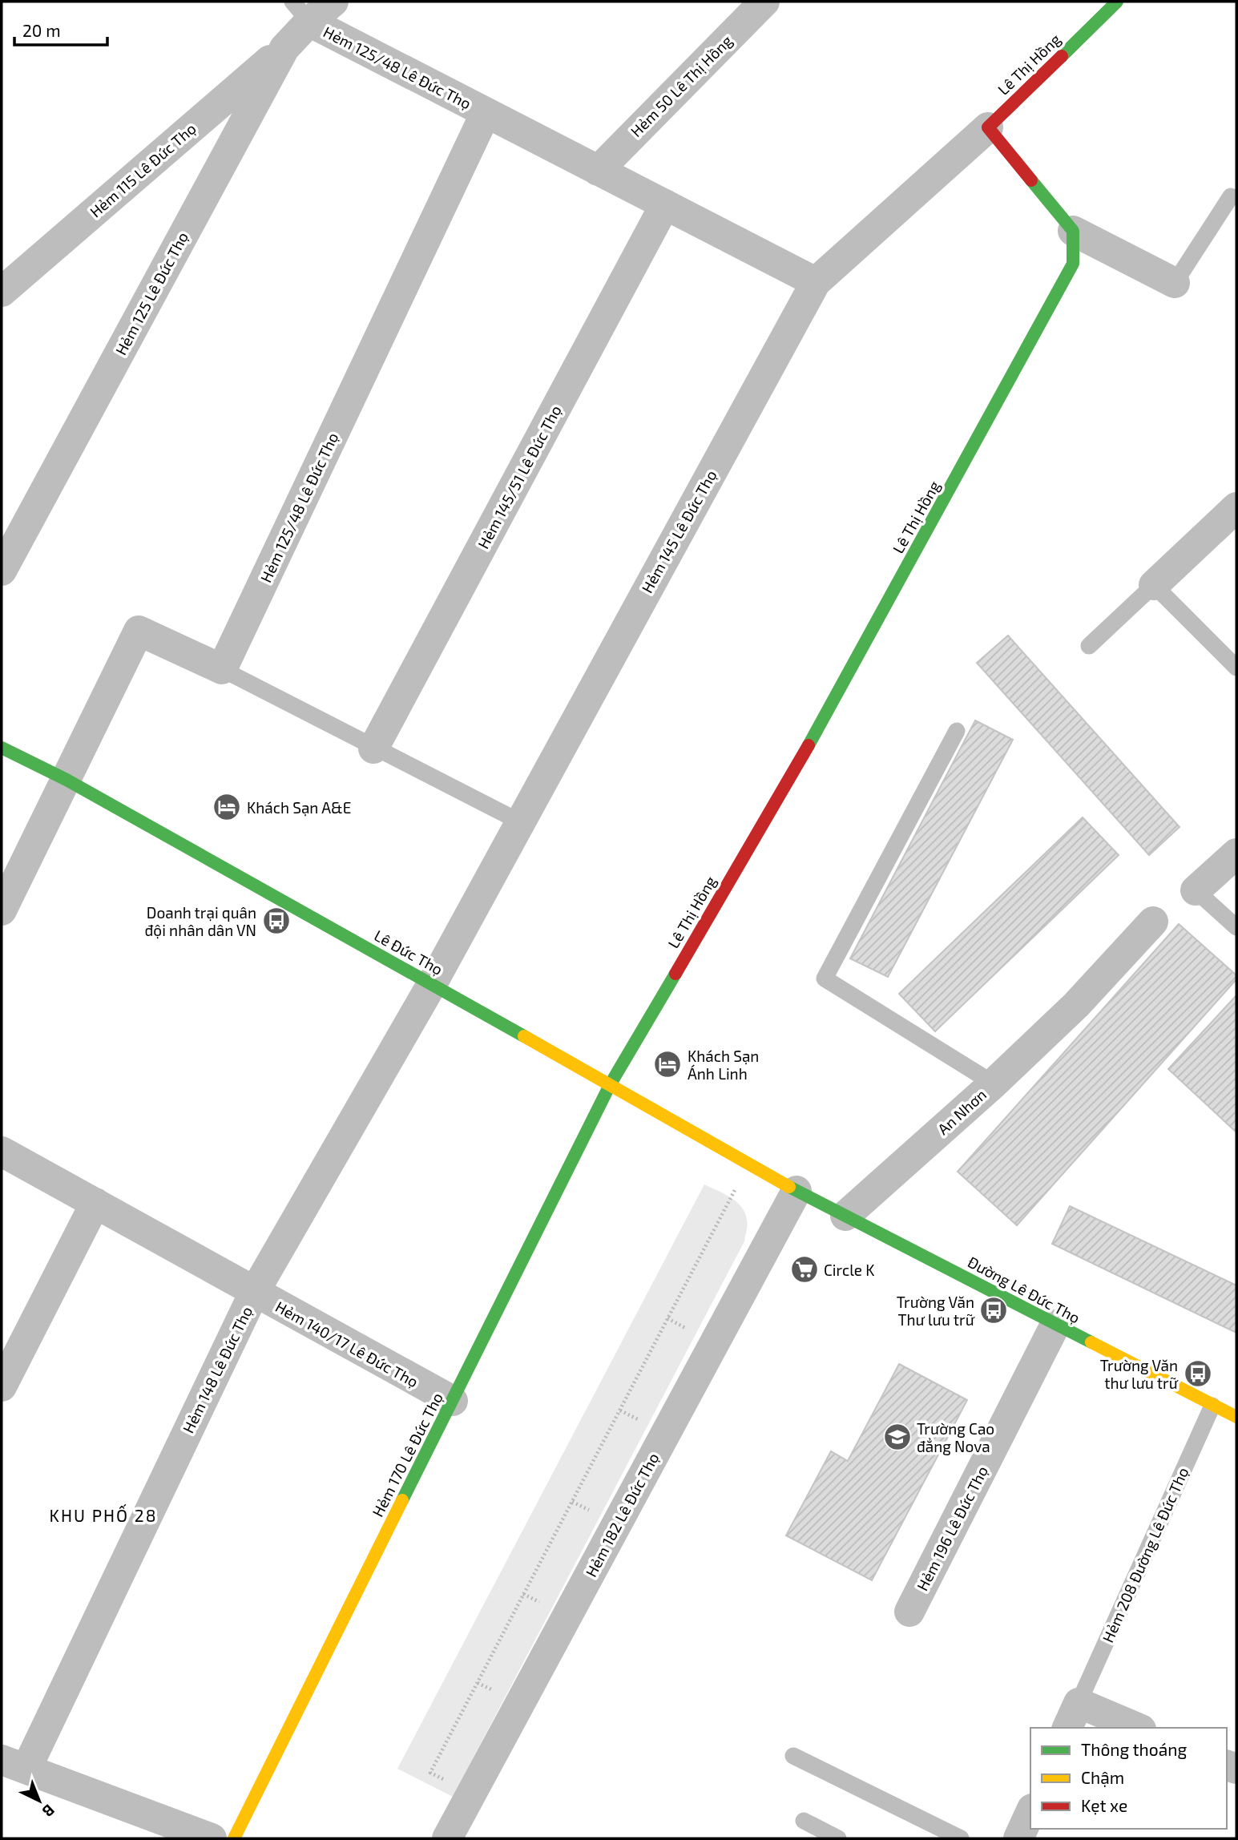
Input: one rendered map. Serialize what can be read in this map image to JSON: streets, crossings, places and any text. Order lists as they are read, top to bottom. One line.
{"streets":{"street":["Lê Thị Hồng","Hẻm 125/48 Lê Đức Thọ","Hẻm 50 Lê Thị Hồng","Hẻm 115 Lê Đức Thọ","Hẻm 125 Lê Đức Thọ","Hẻm 145/51 Lê Đức Thọ","Hẻm 145 Lê Đức Thọ","Lê Đức Thọ","An Nhơn","Đường Lê Đức Thọ","Hẻm 140/17 Lê Đức Thọ","Hẻm 148 Lê Đức Thọ","Hẻm 170 Lê Đức Thọ","Hẻm 182 Lê Đức Thọ","Hẻm 196 Lê Đức Thọ"],"lane":["Hẻm 208 Đường Lê Đức Thọ"]},"crossings":[["Lê Thị Hồng","Hẻm 145 Lê Đức Thọ"],["Lê Thị Hồng","Lê Đức Thọ"],["Lê Thị Hồng","Hẻm 170 Lê Đức Thọ"],["Hẻm 125/48 Lê Đức Thọ","Hẻm 50 Lê Thị Hồng"],["Hẻm 125/48 Lê Đức Thọ","Hẻm 125 Lê Đức Thọ"],["Hẻm 115 Lê Đức Thọ","Hẻm 125 Lê Đức Thọ"],["Hẻm 145 Lê Đức Thọ","Lê Đức Thọ"],["Hẻm 145 Lê Đức Thọ","Hẻm 148 Lê Đức Thọ"],["Lê Đức Thọ","Đường Lê Đức Thọ"],["Lê Đức Thọ","Hẻm 148 Lê Đức Thọ"],["Lê Đức Thọ","Hẻm 170 Lê Đức Thọ"],["Lê Đức Thọ","Hẻm 182 Lê Đức Thọ"],["An Nhơn","Đường Lê Đức Thọ"],["Đường Lê Đức Thọ","Hẻm 182 Lê Đức Thọ"],["Đường Lê Đức Thọ","Hẻm 196 Lê Đức Thọ"],["Đường Lê Đức Thọ","Hẻm 208 Đường Lê Đức Thọ"],["Hẻm 140/17 Lê Đức Thọ","Hẻm 148 Lê Đức Thọ"],["Hẻm 140/17 Lê Đức Thọ","Hẻm 170 Lê Đức Thọ"]],"districts":["KHU PHỐ 28"],"places":{"hotel":["Khách Sạn A&E","Khách Sạn Ánh Linh"],"bus stop":["Doanh trại quân đội nhân dân VN","Trường Văn Thư lưu trữ","Trường Văn thư lưu trữ"],"supermarket":["Circle K"],"school or university":["Trường Cao đẳng Nova"]},"legend":["Thông thoáng","Chậm","Kẹt xe"],"scale_bar":"20 m","north":"bottom right"}
